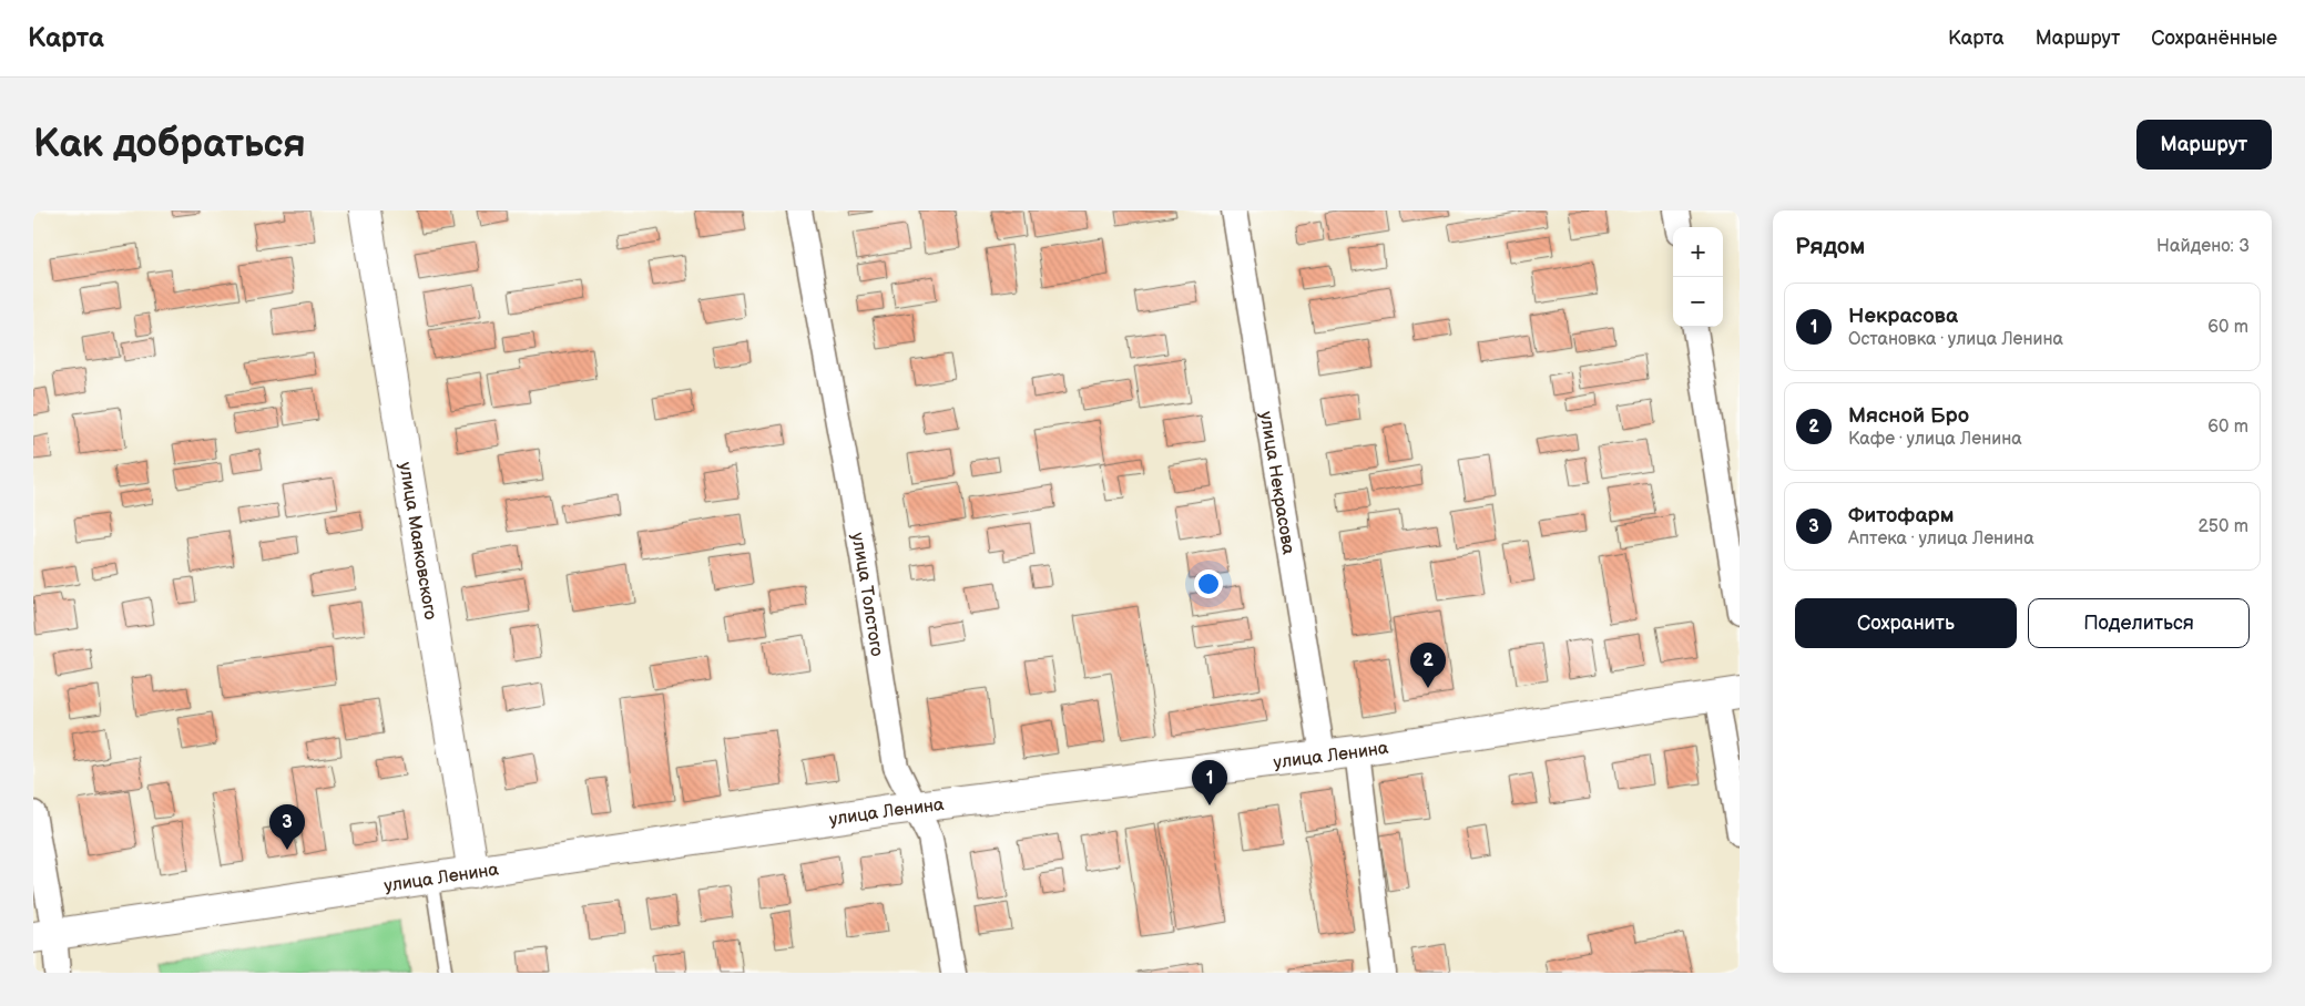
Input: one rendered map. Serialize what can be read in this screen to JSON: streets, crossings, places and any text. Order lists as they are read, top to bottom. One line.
{"streets":{"street":["улица Некрасова","улица Маяковского","улица Толстого","улица Ленина"]},"crossings":[["улица Некрасова","улица Ленина"],["улица Маяковского","улица Ленина"],["улица Толстого","улица Ленина"]],"page":{"header":"Карта","nav":["Карта","Маршрут","Сохранённые"],"buttons":["Маршрут",["Сохранить","Поделиться"]],"title":"Как добраться","heading":["Рядом","Найдено: 3"],"map_buttons":["+","−"],"list":[{"mark":"1","name":"Некрасова","note":"Остановка · улица Ленина","value":"60 m"},{"mark":"2","name":"Мясной Бро","note":"Кафе · улица Ленина","value":"60 m"},{"mark":"3","name":"Фитофарм","note":"Аптека · улица Ленина","value":"250 m"}],"pins":["2","1","3"]}}
